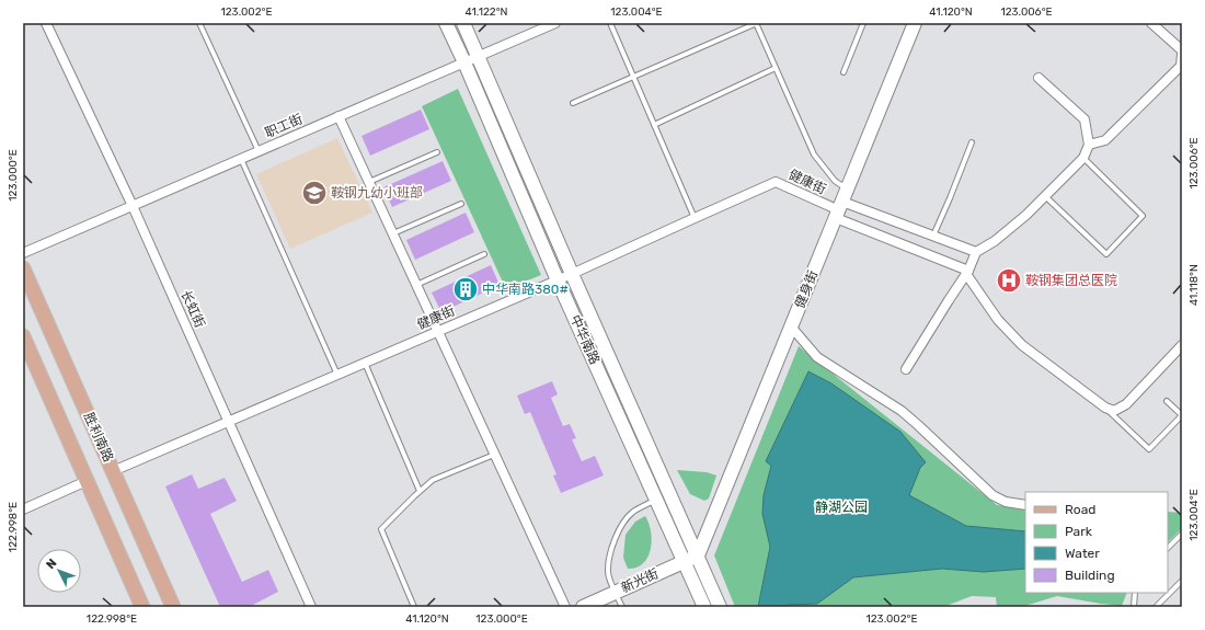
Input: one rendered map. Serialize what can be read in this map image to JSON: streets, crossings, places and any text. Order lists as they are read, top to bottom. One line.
{"streets":{"main road":["健身街","中华南路","胜利南路","新光街"],"street":["职工街","健康街","长虹街"]},"crossings":[["职工街","长虹街"],["职工街","中华南路"],["健康街","健身街"],["健康街","长虹街"],["健康街","中华南路"],["健康街","胜利南路"],["健身街","中华南路"],["健身街","新光街"],["中华南路","新光街"]],"parks":["静湖公园"],"places":{"school or university":["鞍钢九幼小班部"],"hospital":["鞍钢集团总医院"],"building":["中华南路380#"]},"legend":["Road","Park","Water","Building"],"north":"top left","coordinates":["123.002°E","41.122°N","123.004°E","41.120°N","123.006°E","123.000°E","41.118°N","122.998°E"]}
